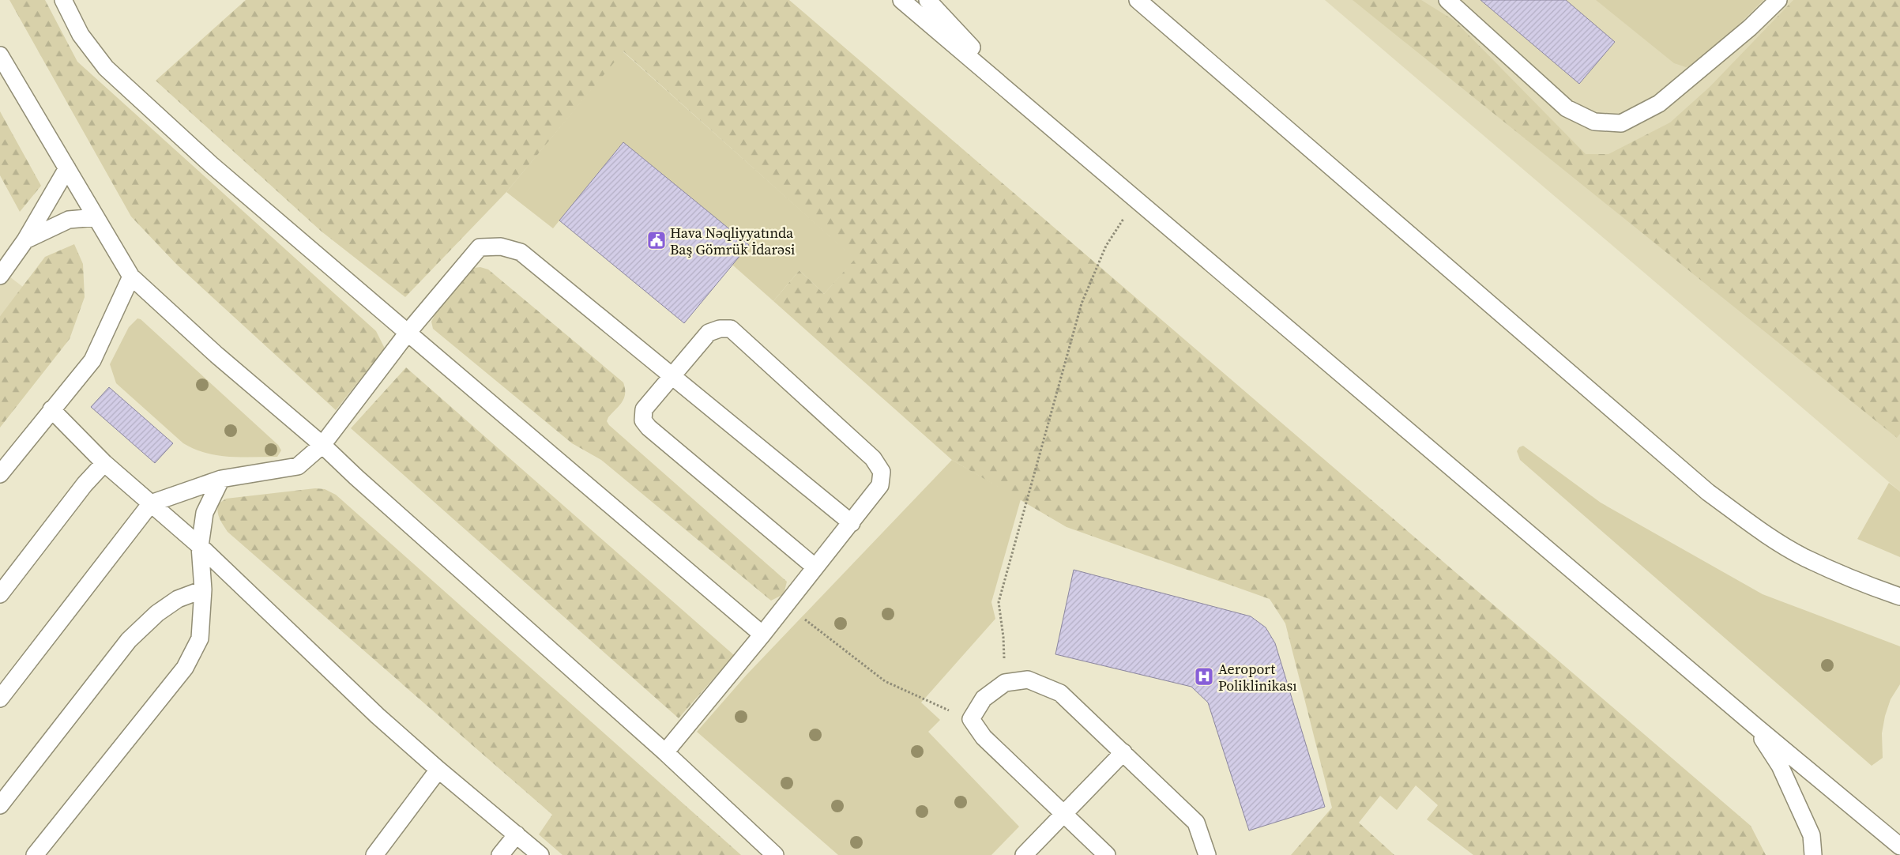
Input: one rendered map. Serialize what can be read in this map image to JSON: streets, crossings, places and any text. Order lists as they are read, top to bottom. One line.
{"places":{"public building":["Hava Nəqliyyatında Baş Gömrük İdarəsi"],"hospital":["Aeroport Poliklinikası"]}}
